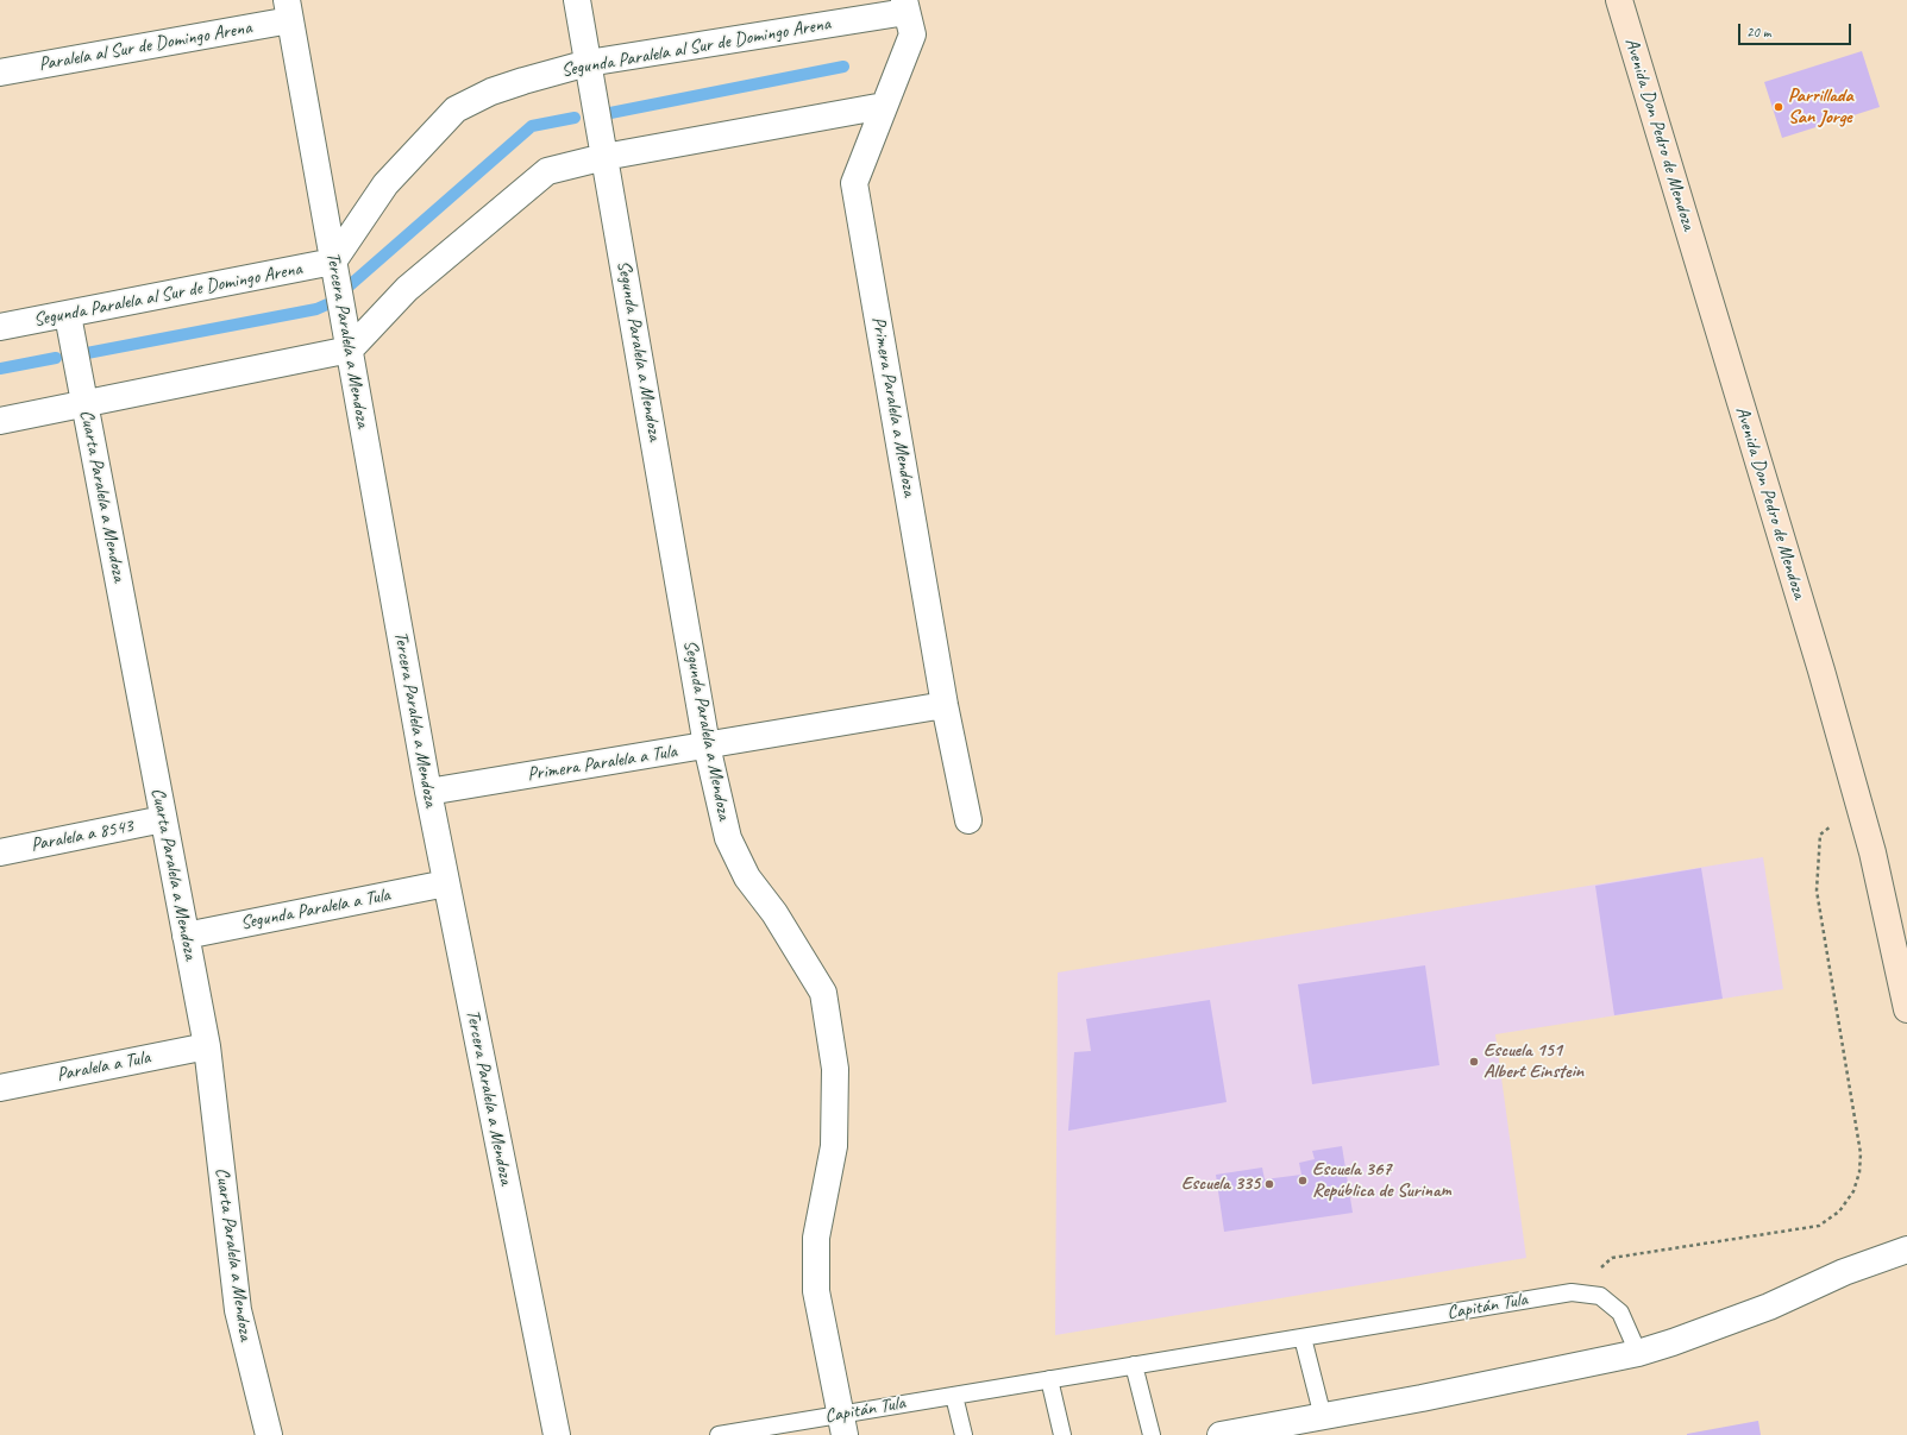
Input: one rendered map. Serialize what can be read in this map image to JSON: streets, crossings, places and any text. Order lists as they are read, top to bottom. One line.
{"streets":{"main road":["Avenida Don Pedro de Mendoza"],"street":["Paralela al Sur de Domingo Arena","Segunda Paralela al Sur de Domingo Arena","Tercera Paralela a Mendoza","Segunda Paralela a Mendoza","Primera Paralela a Mendoza","Cuarta Paralela a Mendoza","Primera Paralela a Tula","Paralela a 8543","Segunda Paralela a Tula","Paralela a Tula"],"lane":["Capitán Tula"]},"crossings":[["Paralela al Sur de Domingo Arena","Tercera Paralela a Mendoza"],["Segunda Paralela al Sur de Domingo Arena","Tercera Paralela a Mendoza"],["Segunda Paralela al Sur de Domingo Arena","Segunda Paralela a Mendoza"],["Segunda Paralela al Sur de Domingo Arena","Primera Paralela a Mendoza"],["Segunda Paralela al Sur de Domingo Arena","Cuarta Paralela a Mendoza"],["Tercera Paralela a Mendoza","Primera Paralela a Tula"],["Tercera Paralela a Mendoza","Segunda Paralela a Tula"],["Segunda Paralela a Mendoza","Primera Paralela a Tula"],["Segunda Paralela a Mendoza","Capitán Tula"],["Primera Paralela a Mendoza","Primera Paralela a Tula"],["Cuarta Paralela a Mendoza","Paralela a 8543"],["Cuarta Paralela a Mendoza","Segunda Paralela a Tula"],["Cuarta Paralela a Mendoza","Paralela a Tula"]],"places":["Parrillada San Jorge","Escuela 151 Albert Einstein","Escuela 367 República de Surinam","Escuela 335"],"scale_bar":"20 m"}
